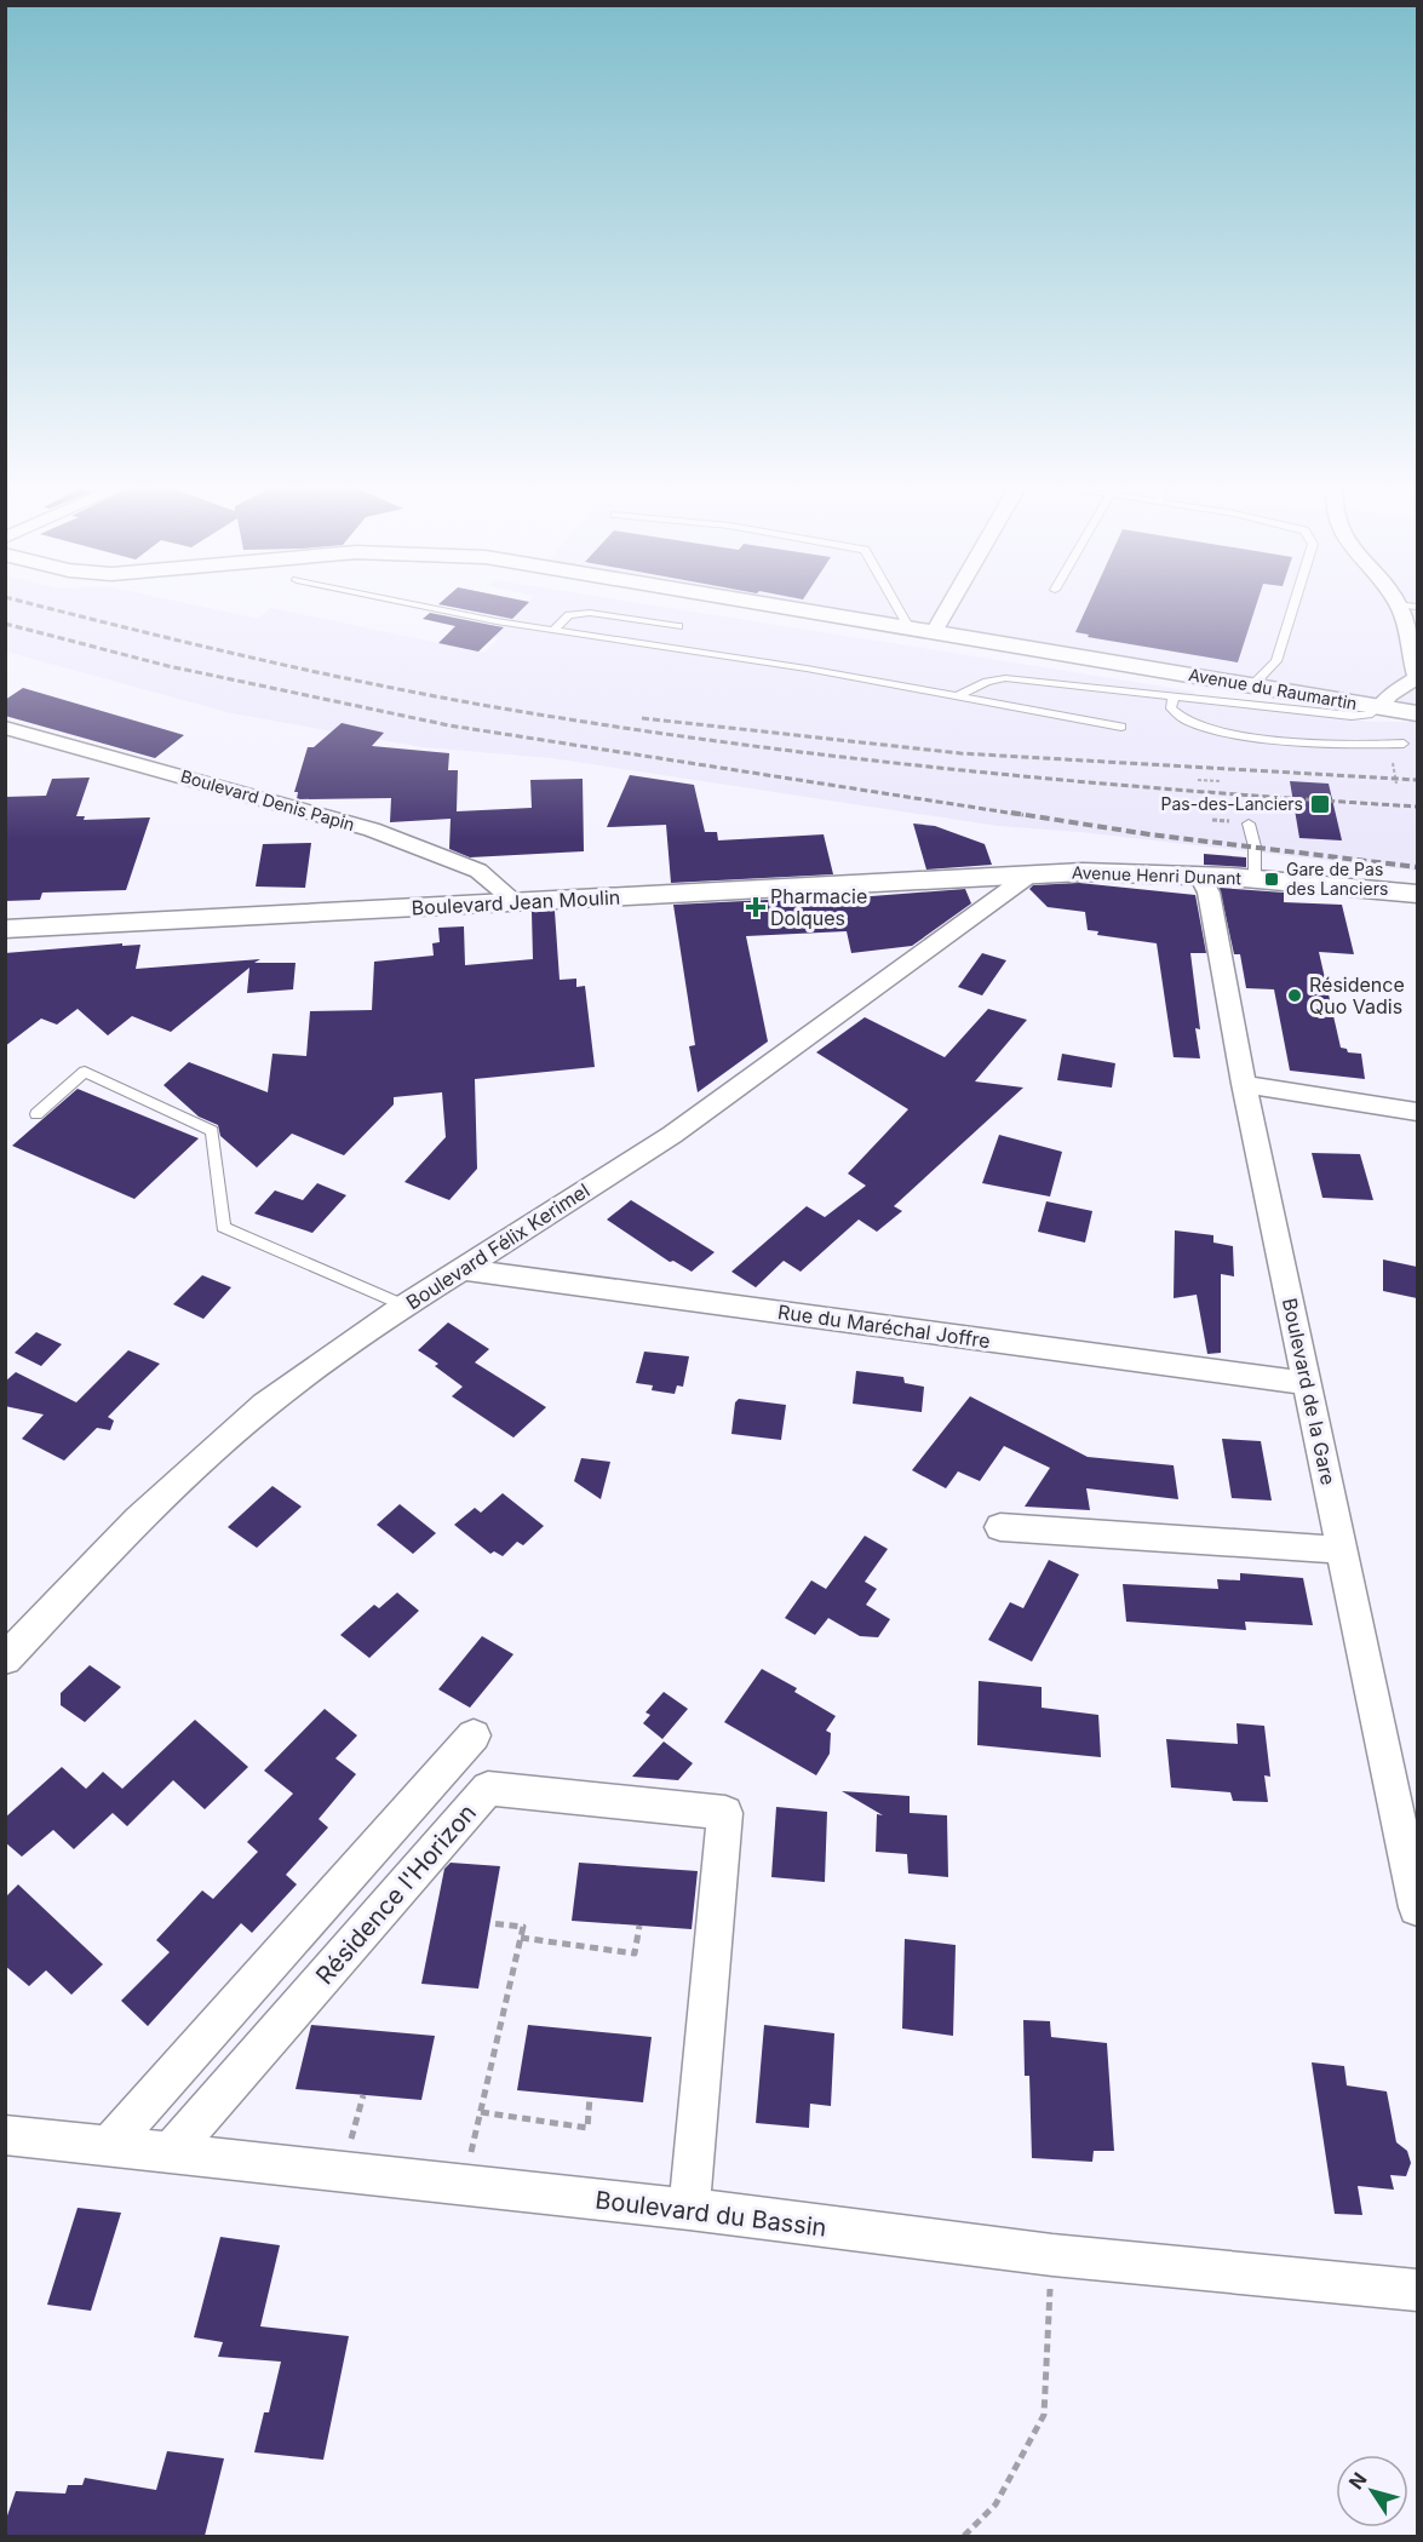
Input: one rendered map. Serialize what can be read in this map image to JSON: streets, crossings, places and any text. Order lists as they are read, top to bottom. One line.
{"streets":{"street":["Avenue du Raumartin","Boulevard Denis Papin","Avenue Henri Dunant","Boulevard Jean Moulin","Boulevard Félix Kerimel","Rue du Maréchal Joffre","Boulevard de la Gare","Résidence l'Horizon","Boulevard du Bassin"]},"crossings":[["Boulevard Denis Papin","Boulevard Jean Moulin"],["Avenue Henri Dunant","Boulevard Jean Moulin"],["Avenue Henri Dunant","Boulevard Félix Kerimel"],["Avenue Henri Dunant","Boulevard de la Gare"],["Boulevard Jean Moulin","Boulevard Félix Kerimel"],["Boulevard Félix Kerimel","Rue du Maréchal Joffre"],["Rue du Maréchal Joffre","Boulevard de la Gare"],["Résidence l'Horizon","Boulevard du Bassin"]],"places":{"transit":["Pas-des-Lanciers","Gare de Pas des Lanciers"],"health":["Pharmacie Dolques"],"other":["Résidence Quo Vadis"]},"north":"top left"}
